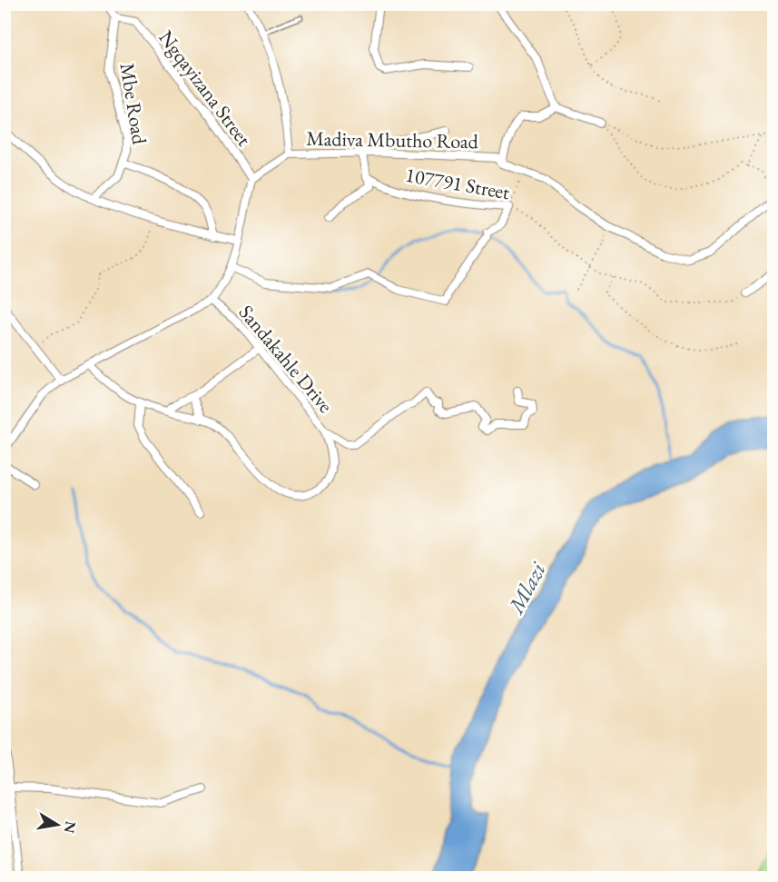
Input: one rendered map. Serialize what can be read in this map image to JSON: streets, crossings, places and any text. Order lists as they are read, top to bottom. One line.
{"streets":{"street":["Ngqayizana Street","Mbe Road","Madiva Mbutho Road","107791 Street","Sandakahle Drive"]},"crossings":[["Ngqayizana Street","Mbe Road"]],"water":["Mlazi"],"north":"right"}
